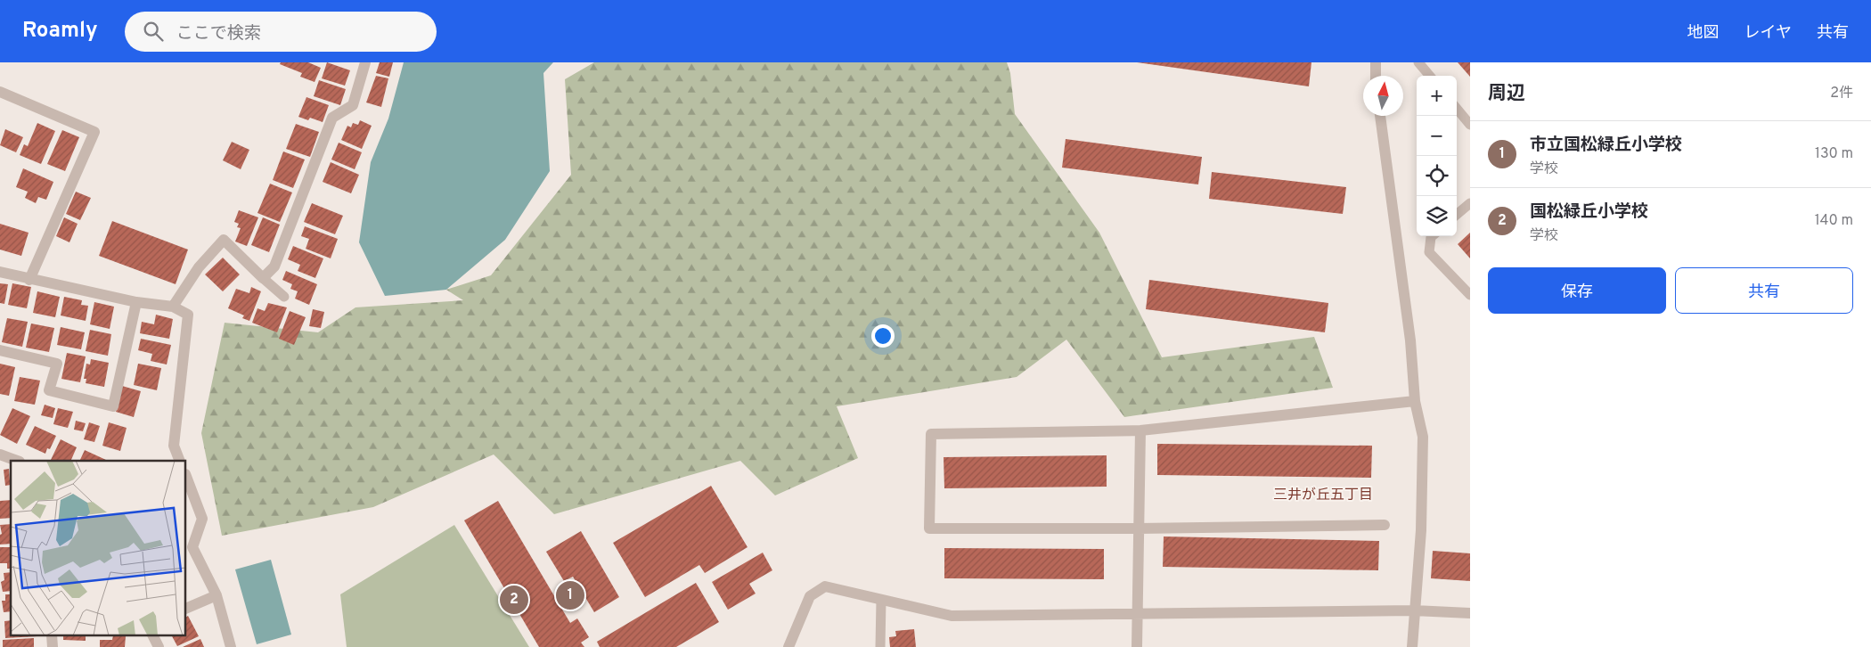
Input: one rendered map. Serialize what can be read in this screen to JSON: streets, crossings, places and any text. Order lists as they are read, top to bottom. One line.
{"districts":["三井が丘五丁目"],"north":"top","page":{"header":"Roamly","search":"ここで検索","nav":["地図","レイヤ","共有"],"heading":["周辺","2件"],"map_buttons":["+","−"],"list":[{"mark":"1","name":"市立国松緑丘小学校","note":"学校","value":"130 m"},{"mark":"2","name":"国松緑丘小学校","note":"学校","value":"140 m"}],"buttons":["保存","共有"],"pins":["1","2"]}}
